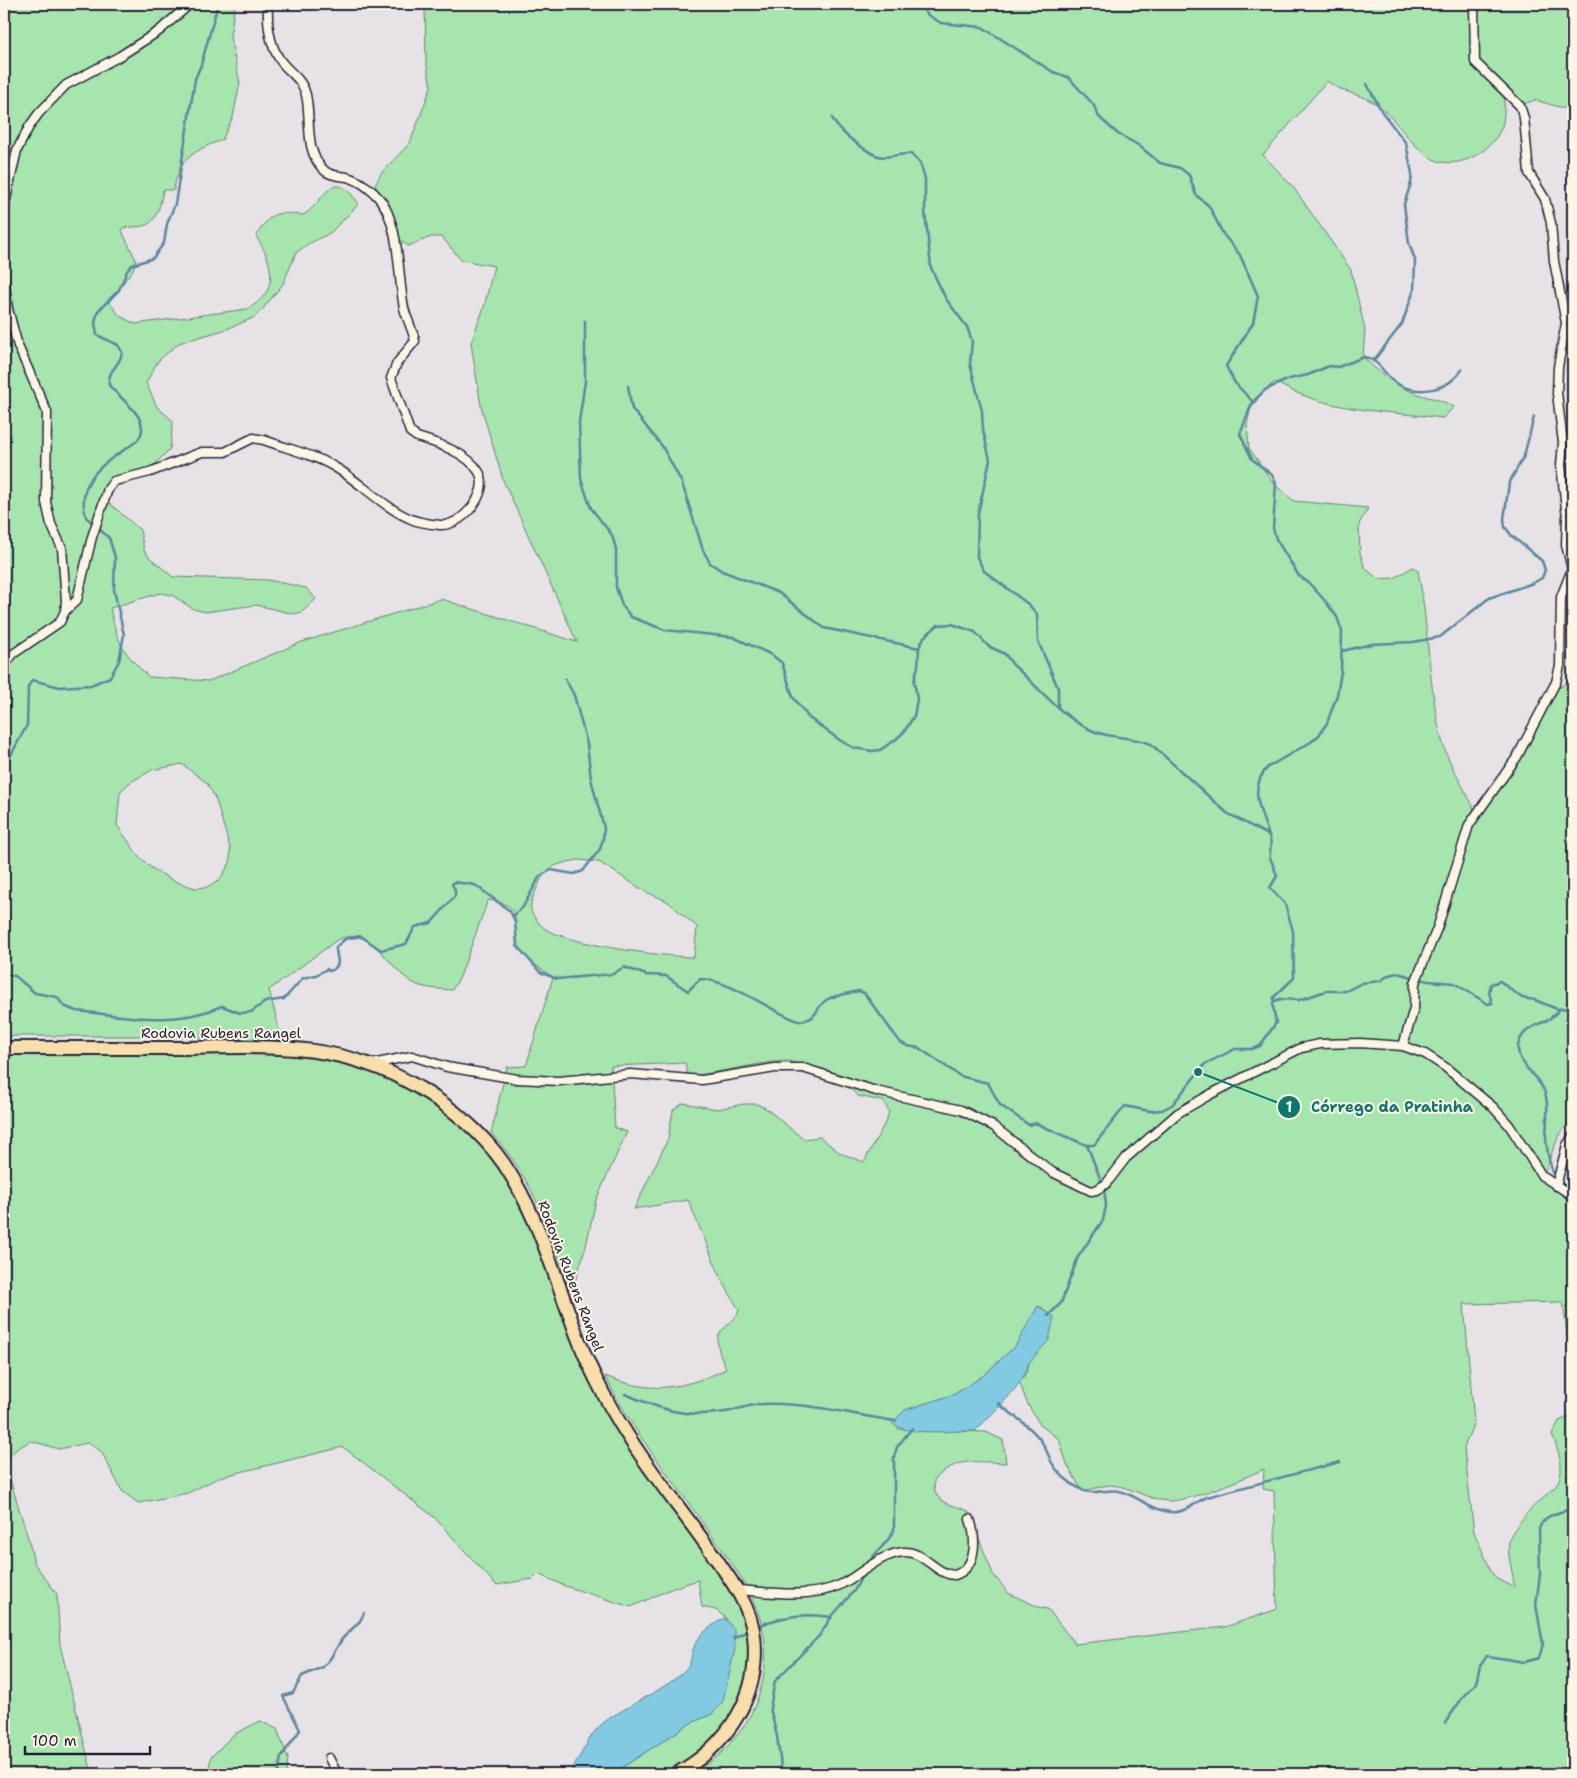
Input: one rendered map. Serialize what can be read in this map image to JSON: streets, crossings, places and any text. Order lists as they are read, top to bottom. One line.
{"streets":{"main road":["Rodovia Rubens Rangel"]},"places":["Córrego da Pratinha"],"scale_bar":"100 m"}
